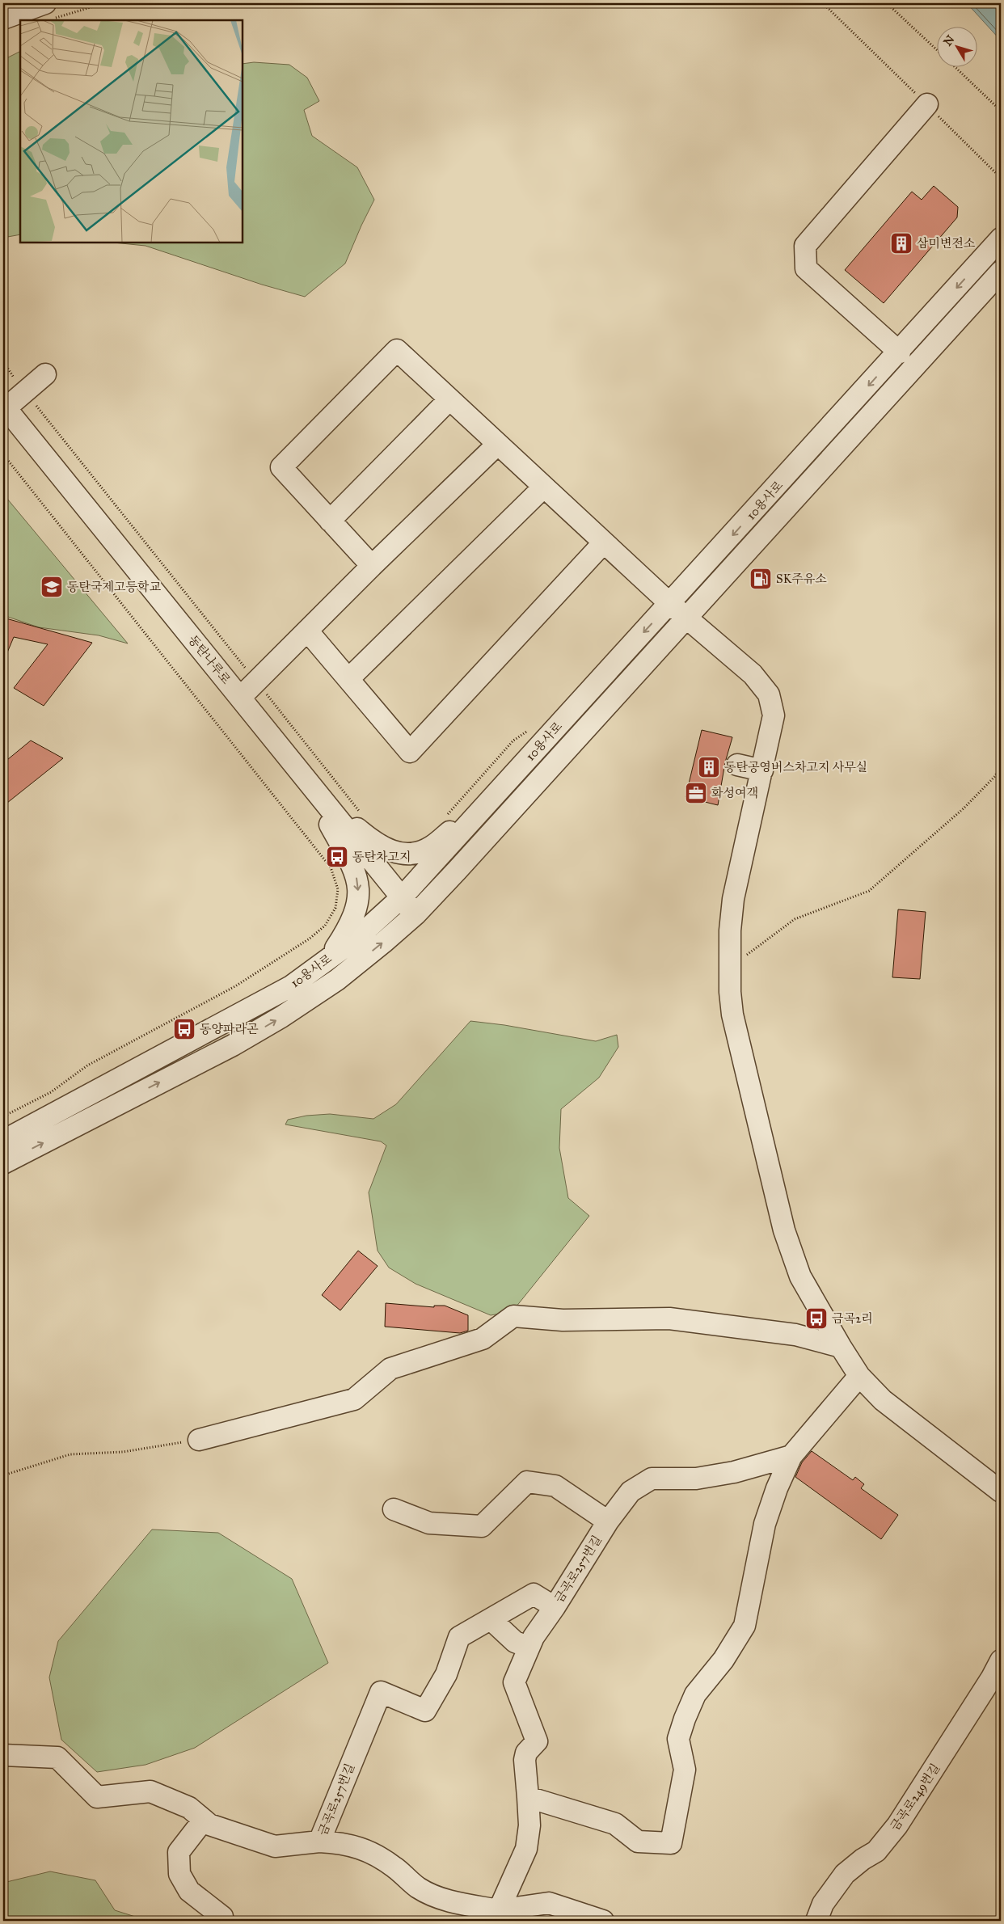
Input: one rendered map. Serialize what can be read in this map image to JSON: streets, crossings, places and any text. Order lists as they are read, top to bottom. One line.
{"streets":{"street":["10용사로","동탄나루로","금곡로257번길","금곡로249번길"]},"crossings":[["10용사로","동탄나루로"]],"places":{"building":["삼미변전소","동탄공영버스차고지 사무실"],"fuel station":["SK주유소"],"school or university":["동탄국제고등학교"],"office":["화성여객"],"bus stop":["동탄차고지","동양파라곤","금곡2리"]},"north":"top left"}
